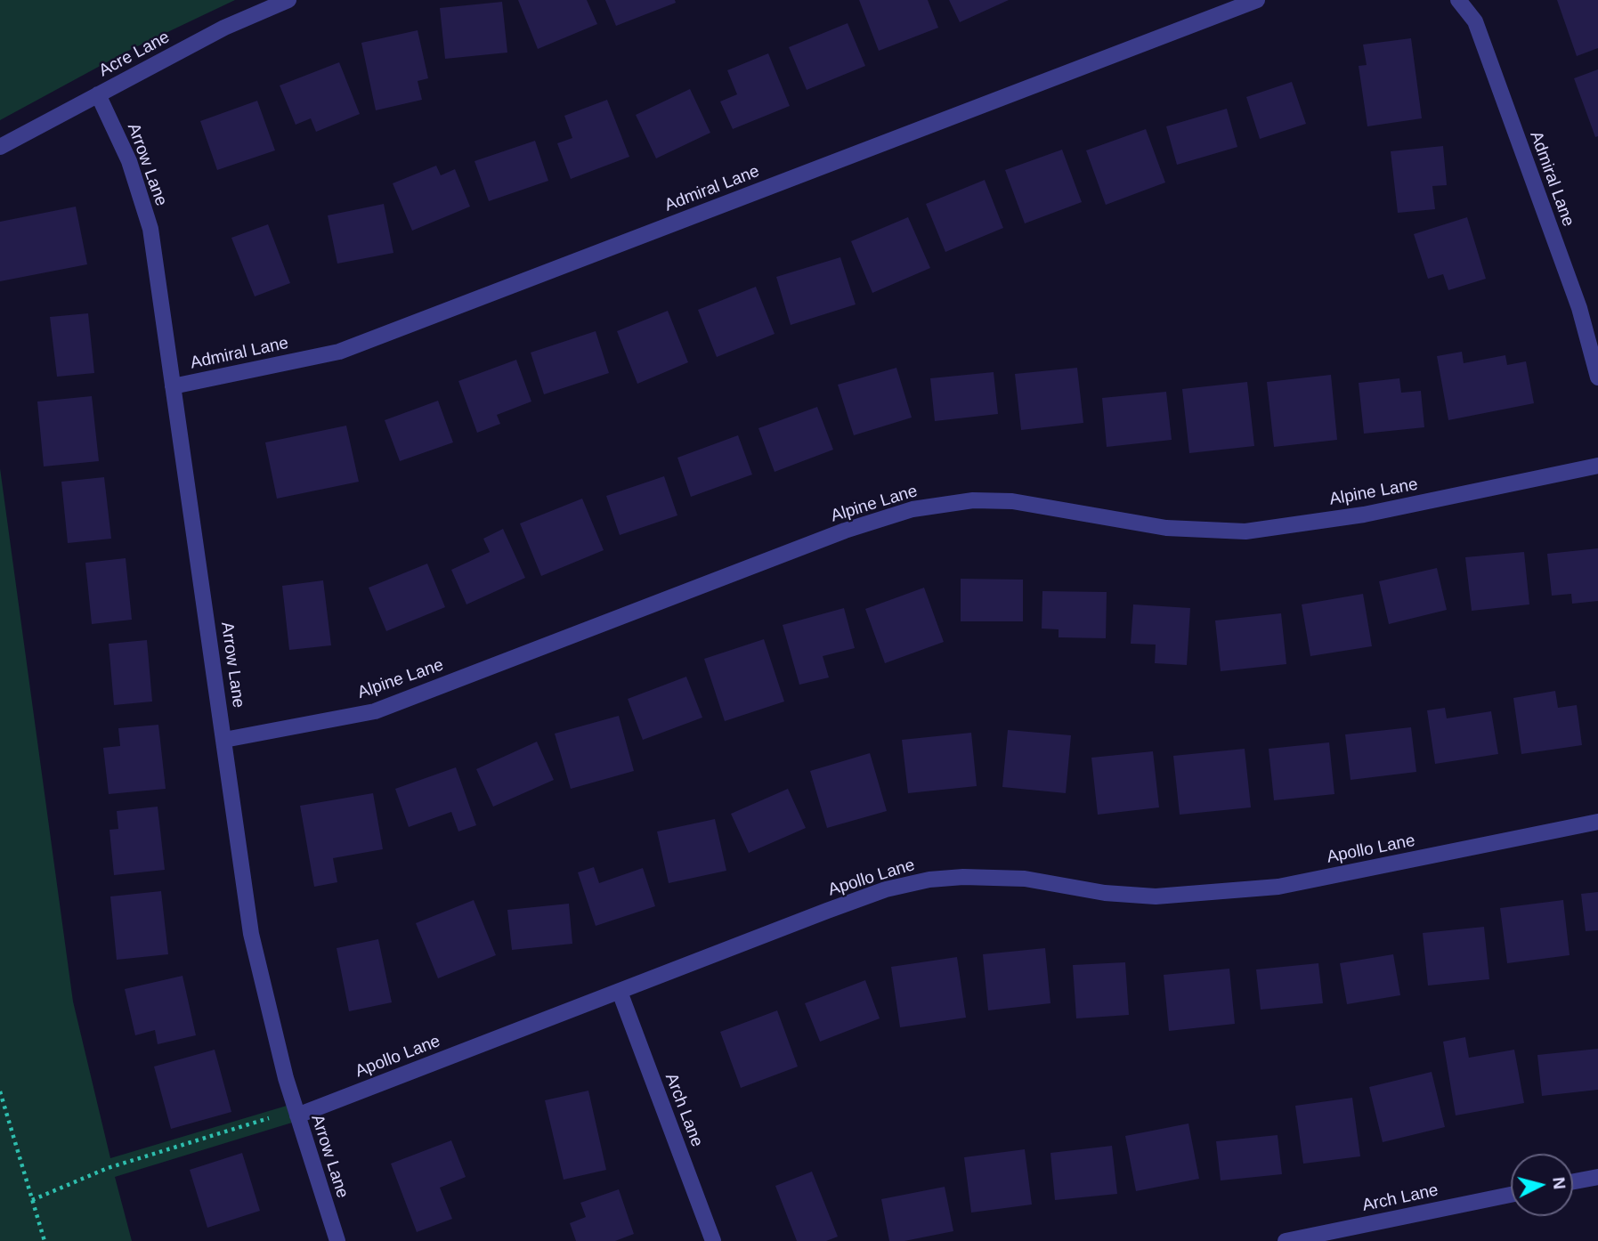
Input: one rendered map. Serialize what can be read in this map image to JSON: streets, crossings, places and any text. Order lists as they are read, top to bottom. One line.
{"streets":{"street":["Acre Lane","Arrow Lane","Admiral Lane","Alpine Lane","Apollo Lane","Arch Lane"]},"crossings":[["Acre Lane","Arrow Lane"],["Arrow Lane","Admiral Lane"],["Arrow Lane","Alpine Lane"],["Arrow Lane","Apollo Lane"],["Apollo Lane","Arch Lane"]],"north":"right"}
